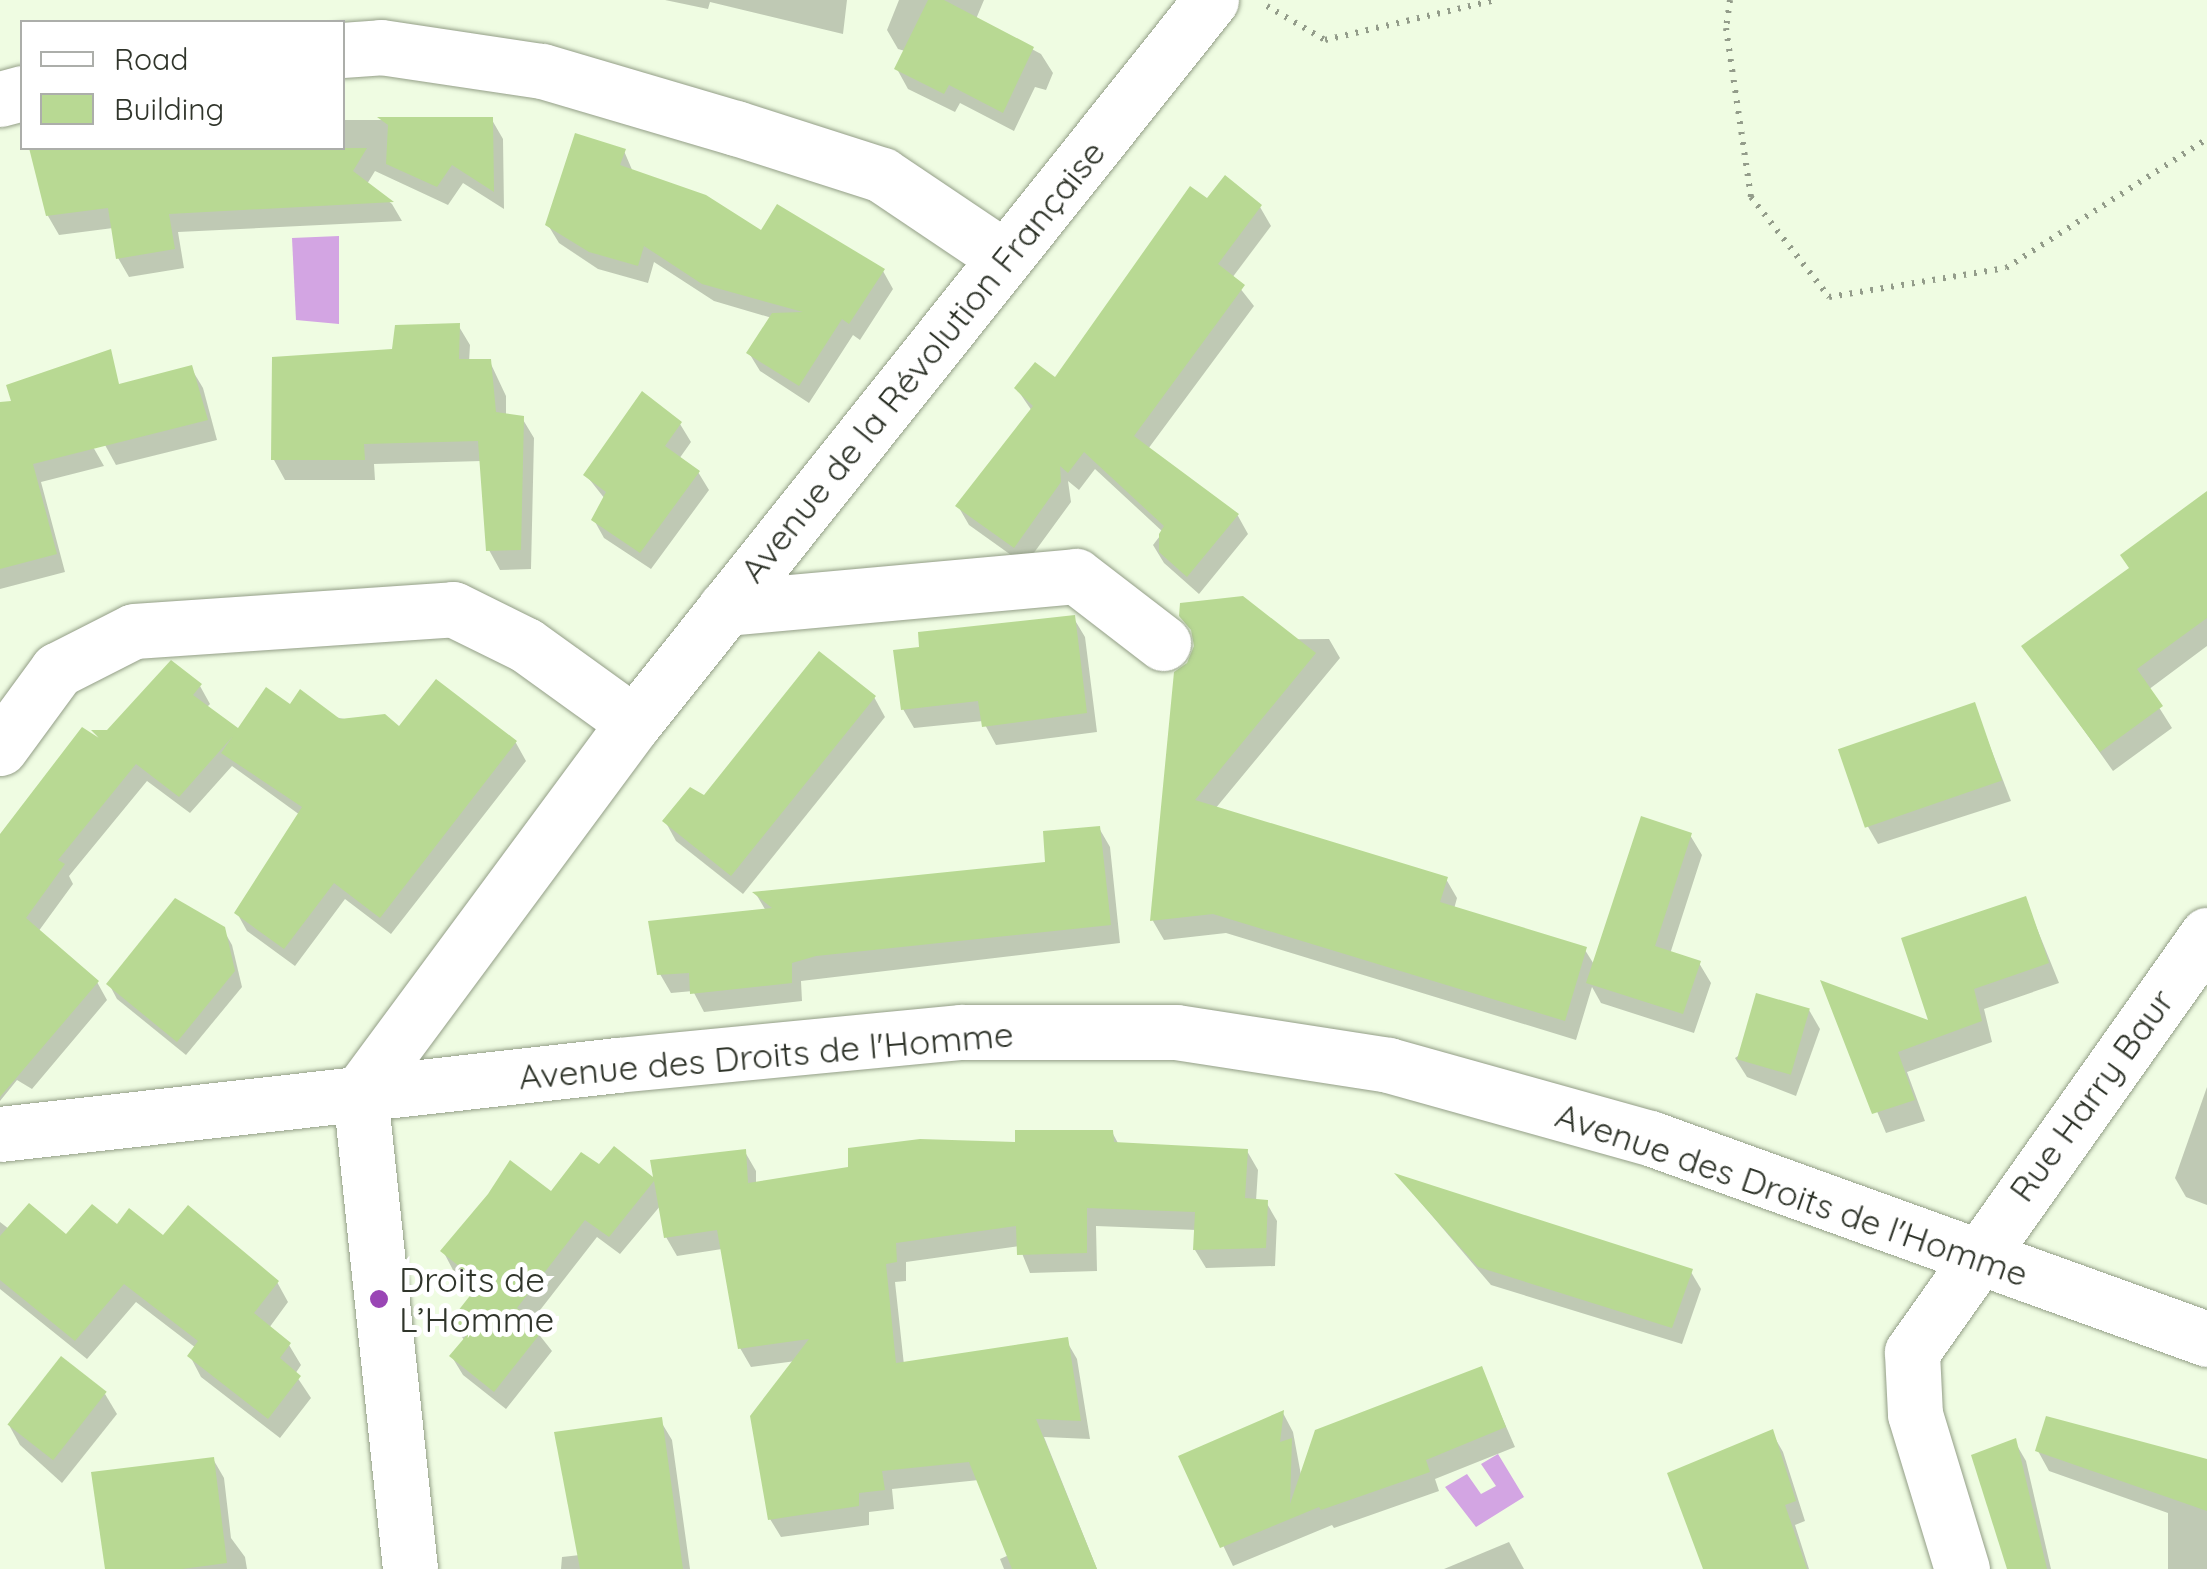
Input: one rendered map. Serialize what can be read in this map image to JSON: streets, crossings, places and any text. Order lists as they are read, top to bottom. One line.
{"streets":{"street":["Avenue de la Révolution Française","Avenue des Droits de l'Homme","Rue Harry Baur"]},"crossings":[["Avenue de la Révolution Française","Avenue des Droits de l'Homme"],["Avenue des Droits de l'Homme","Rue Harry Baur"]],"places":["Droits de L’Homme"],"legend":["Road","Building"]}
